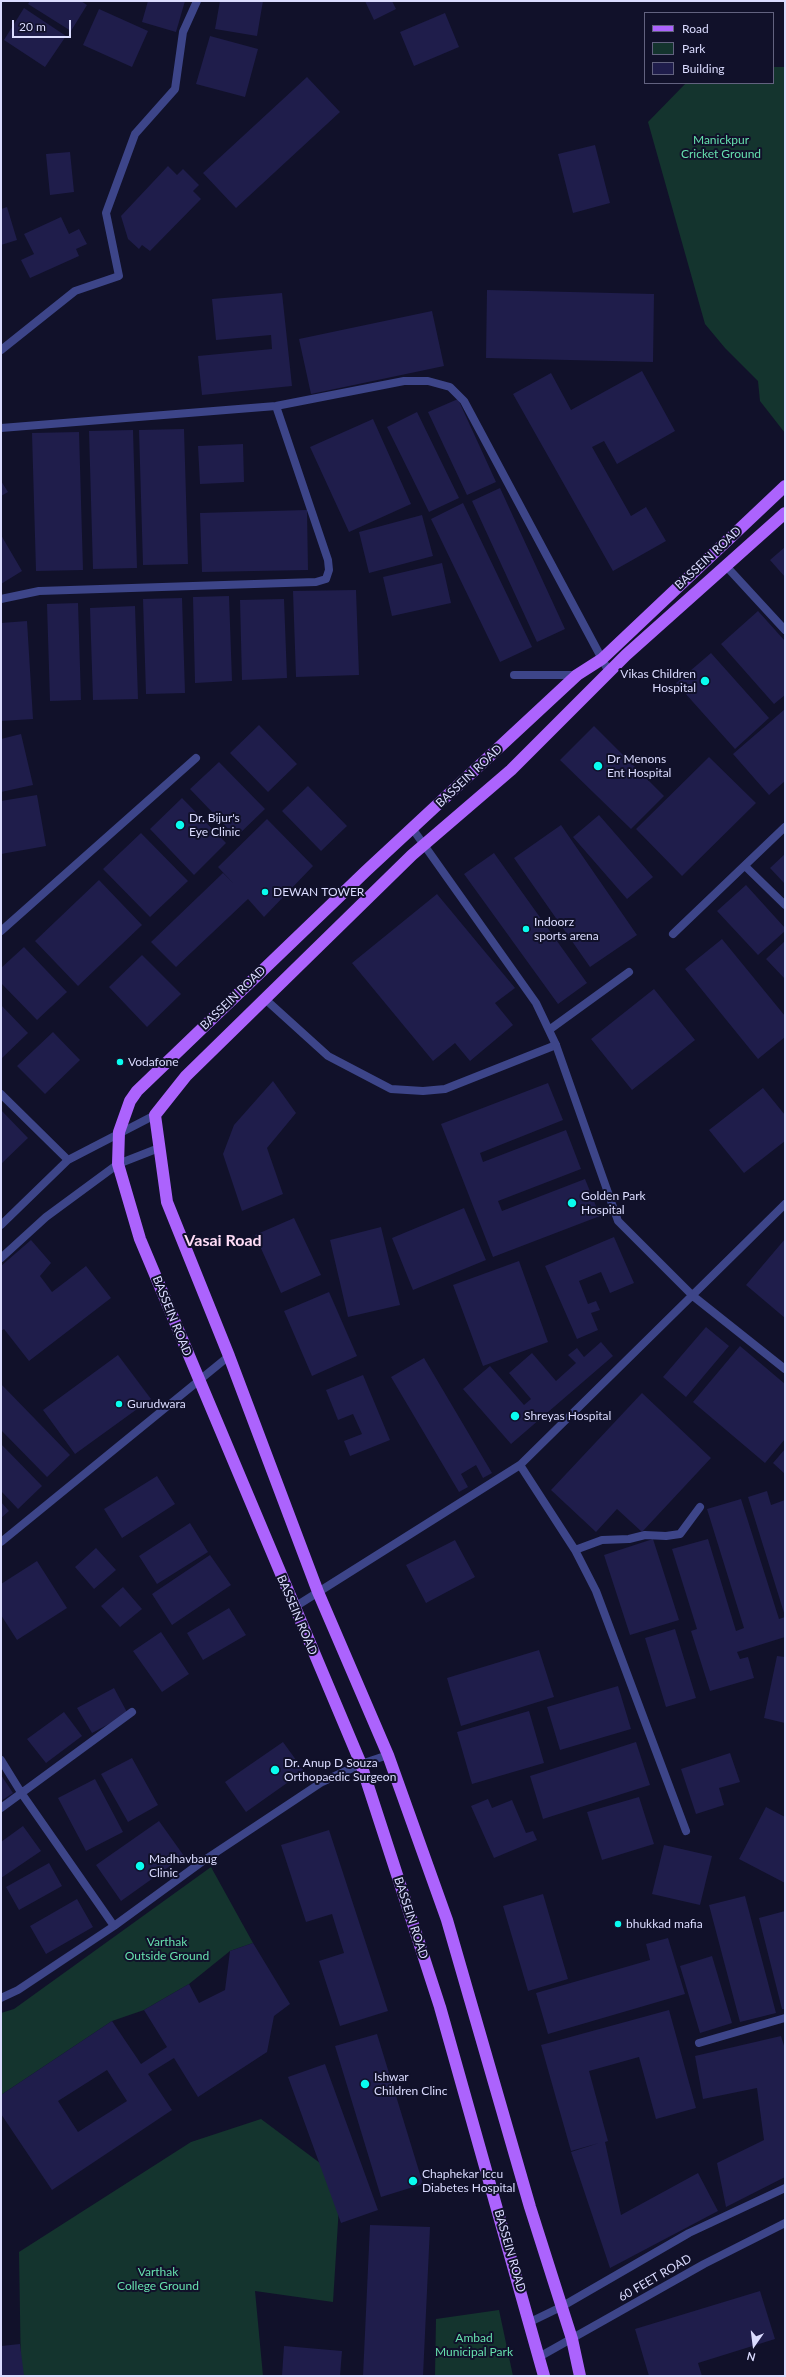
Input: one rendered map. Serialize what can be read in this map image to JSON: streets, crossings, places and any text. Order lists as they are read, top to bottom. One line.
{"streets":{"main road":["BASSEIN ROAD"],"street":["60 FEET ROAD"]},"crossings":[["BASSEIN ROAD","60 FEET ROAD"]],"districts":["Vasai Road"],"parks":["Manickpur Cricket Ground","Varthak Outside Ground","Varthak College Ground","Ambad Municipal Park"],"places":["Vikas Children Hospital","Dr Menons Ent Hospital","Dr. Bijur's Eye Clinic","DEWAN TOWER","Indoorz sports arena","Vodafone","Golden Park Hospital","Gurudwara","Shreyas Hospital","Dr. Anup D Souza Orthopaedic Surgeon","Madhavbaug Clinic","bhukkad mafia","Ishwar Children Clinc","Chaphekar Iccu Diabetes Hospital"],"legend":["Road","Park","Building"],"scale_bar":"20 m","north":"bottom"}
